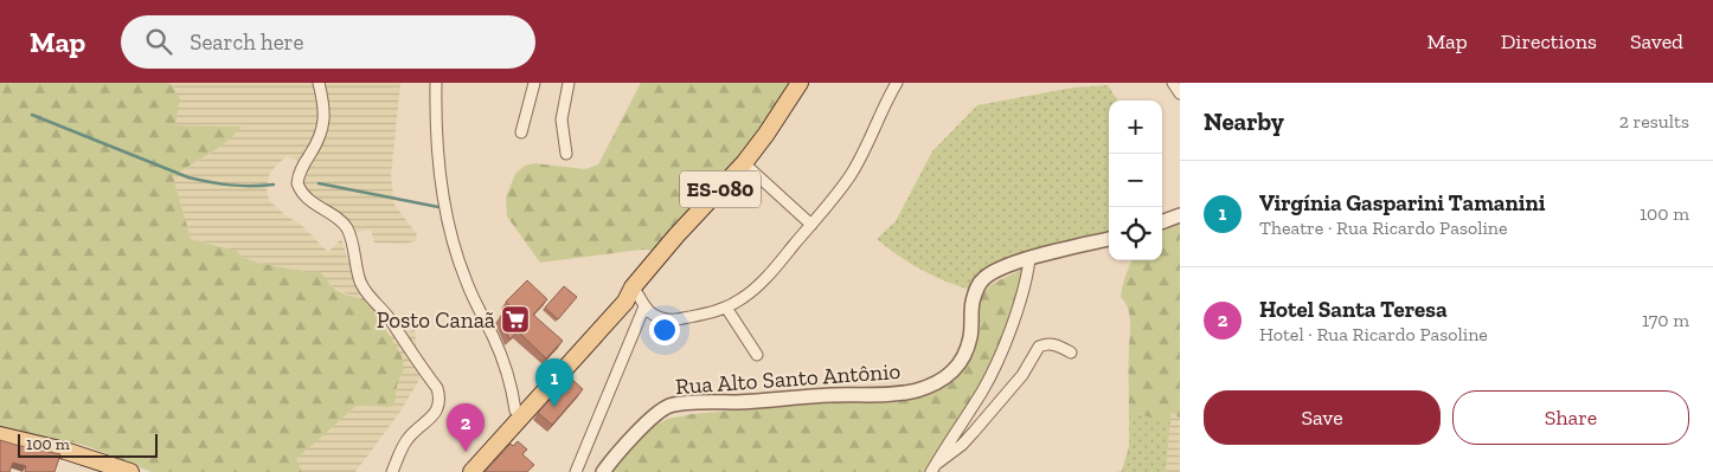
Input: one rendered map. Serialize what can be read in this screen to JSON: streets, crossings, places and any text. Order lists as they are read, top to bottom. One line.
{"streets":{"main road":["ES-080"],"street":["Rua Alto Santo Antônio"]},"places":{"supermarket":["Posto Canaã"]},"scale_bar":"100 m","page":{"header":"Map","search":"Search here","nav":["Map","Directions","Saved"],"heading":["Nearby","2 results"],"map_buttons":["+","−"],"list":[{"mark":"1","name":"Virgínia Gasparini Tamanini","note":"Theatre · Rua Ricardo Pasoline","value":"100 m"},{"mark":"2","name":"Hotel Santa Teresa","note":"Hotel · Rua Ricardo Pasoline","value":"170 m"}],"pins":["1","2"],"buttons":["Save","Share"],"scale":"100 m"}}
